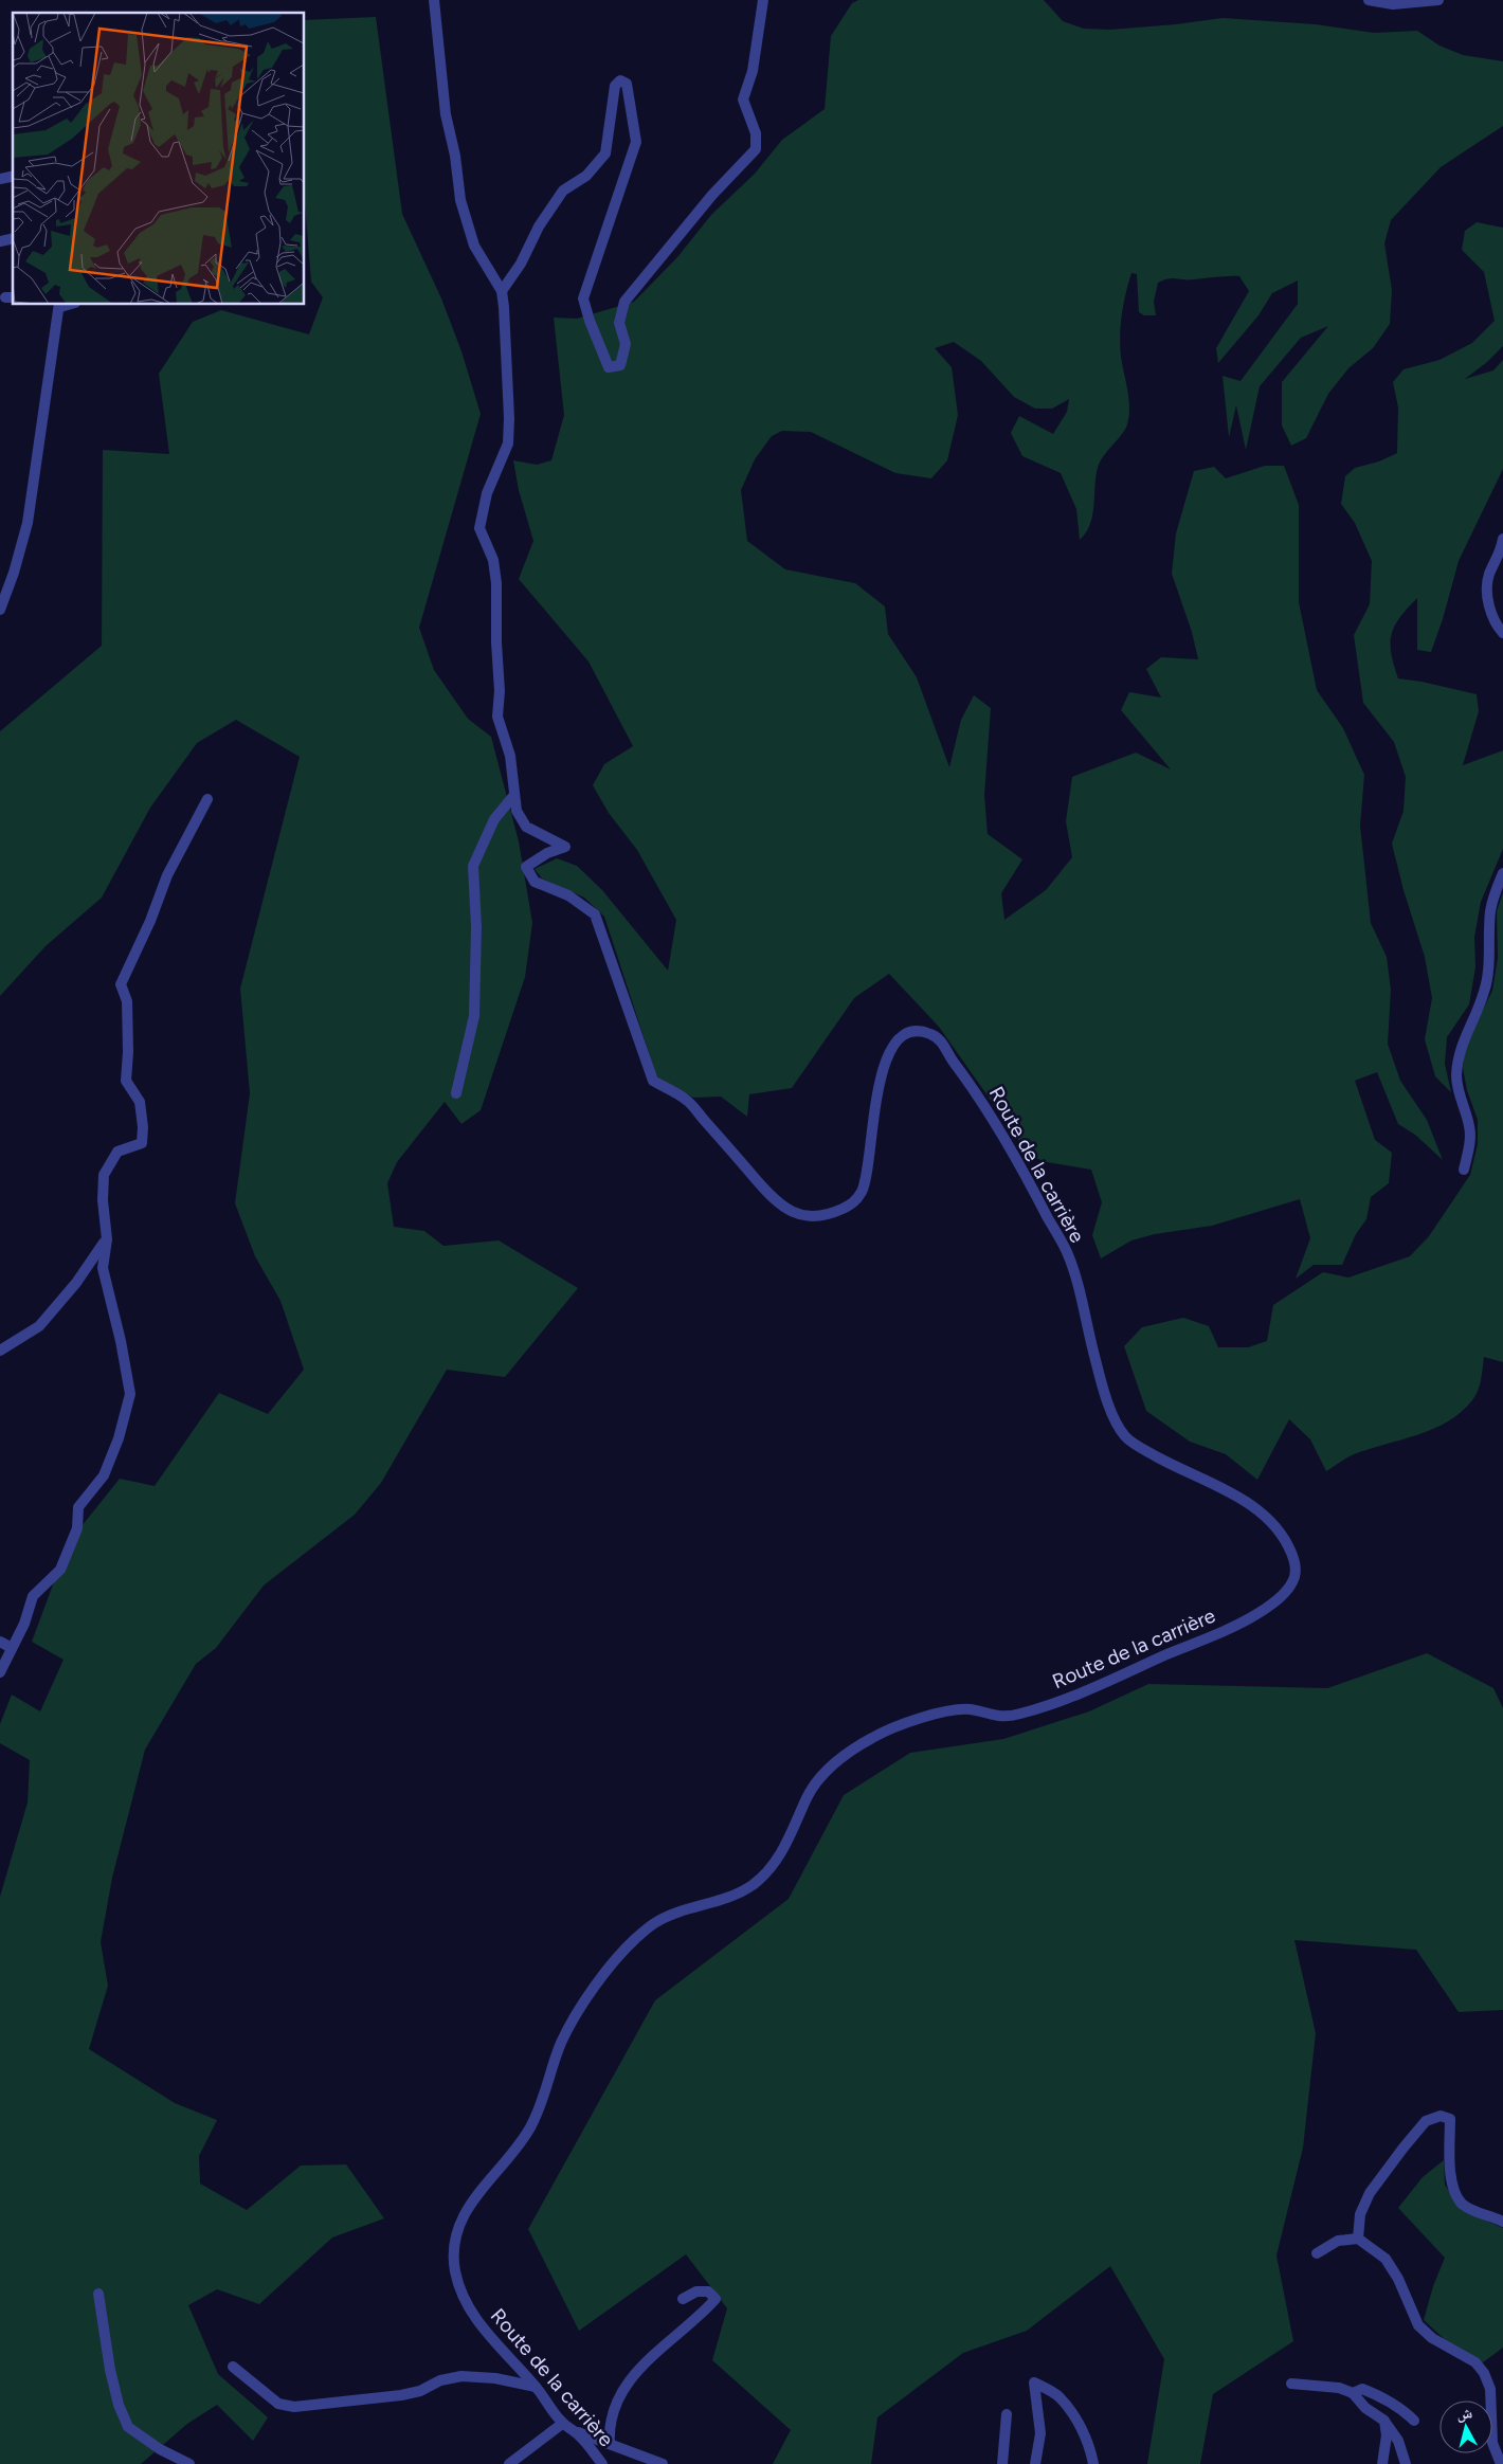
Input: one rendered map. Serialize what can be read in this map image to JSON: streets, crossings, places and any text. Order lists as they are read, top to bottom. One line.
{"streets":{"street":["Route de la carrière"]},"north":"top"}
